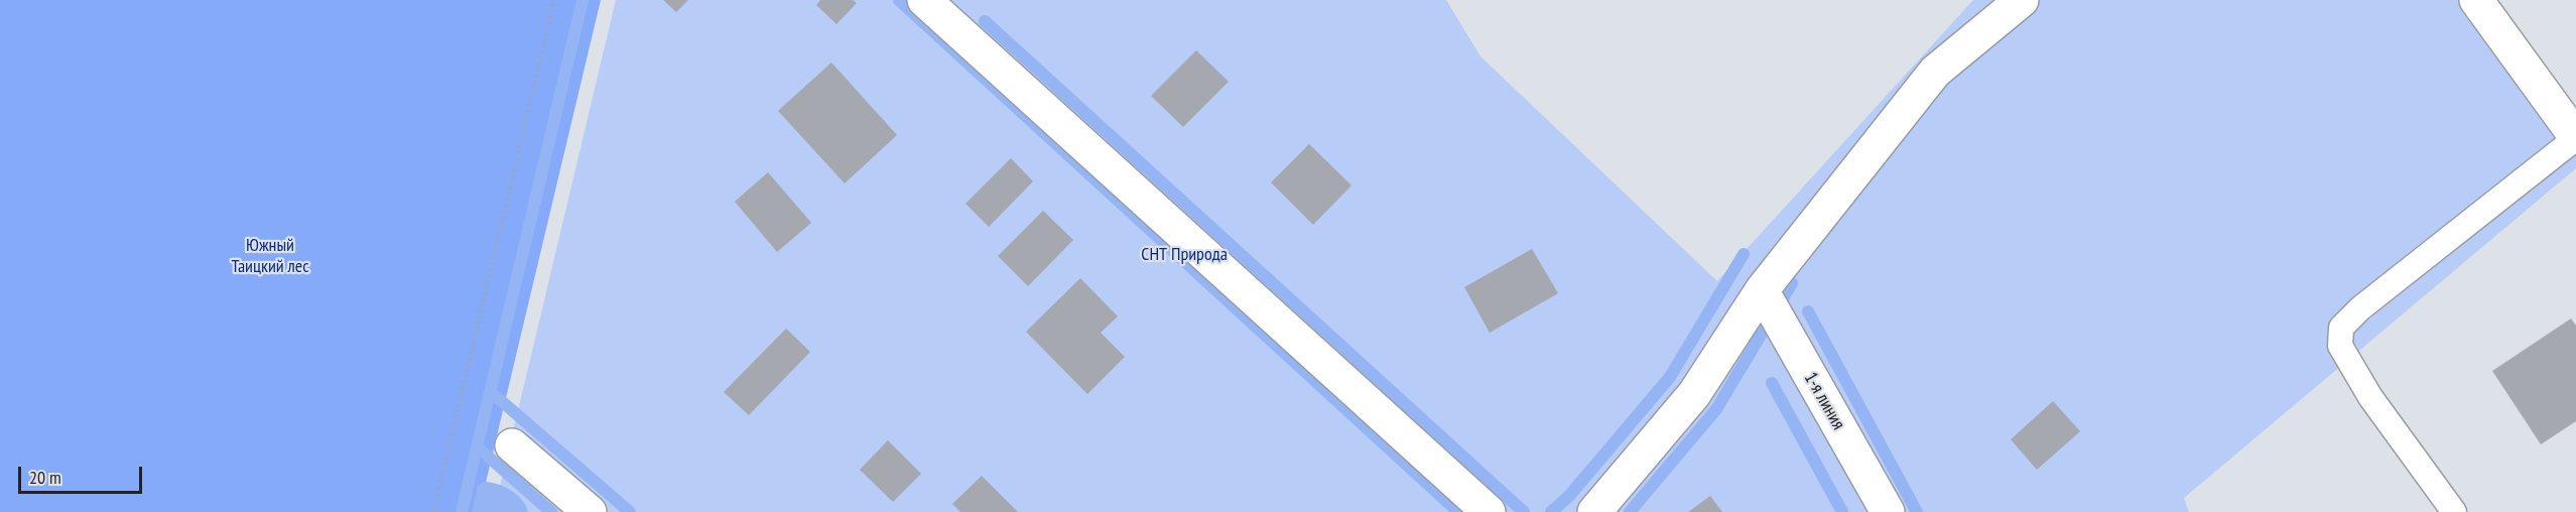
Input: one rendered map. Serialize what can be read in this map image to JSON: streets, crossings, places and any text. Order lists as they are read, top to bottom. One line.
{"streets":{"street":["1-я линия"]},"parks":["Южный Таицкий лес","СНТ Природа"],"scale_bar":"20 m"}
